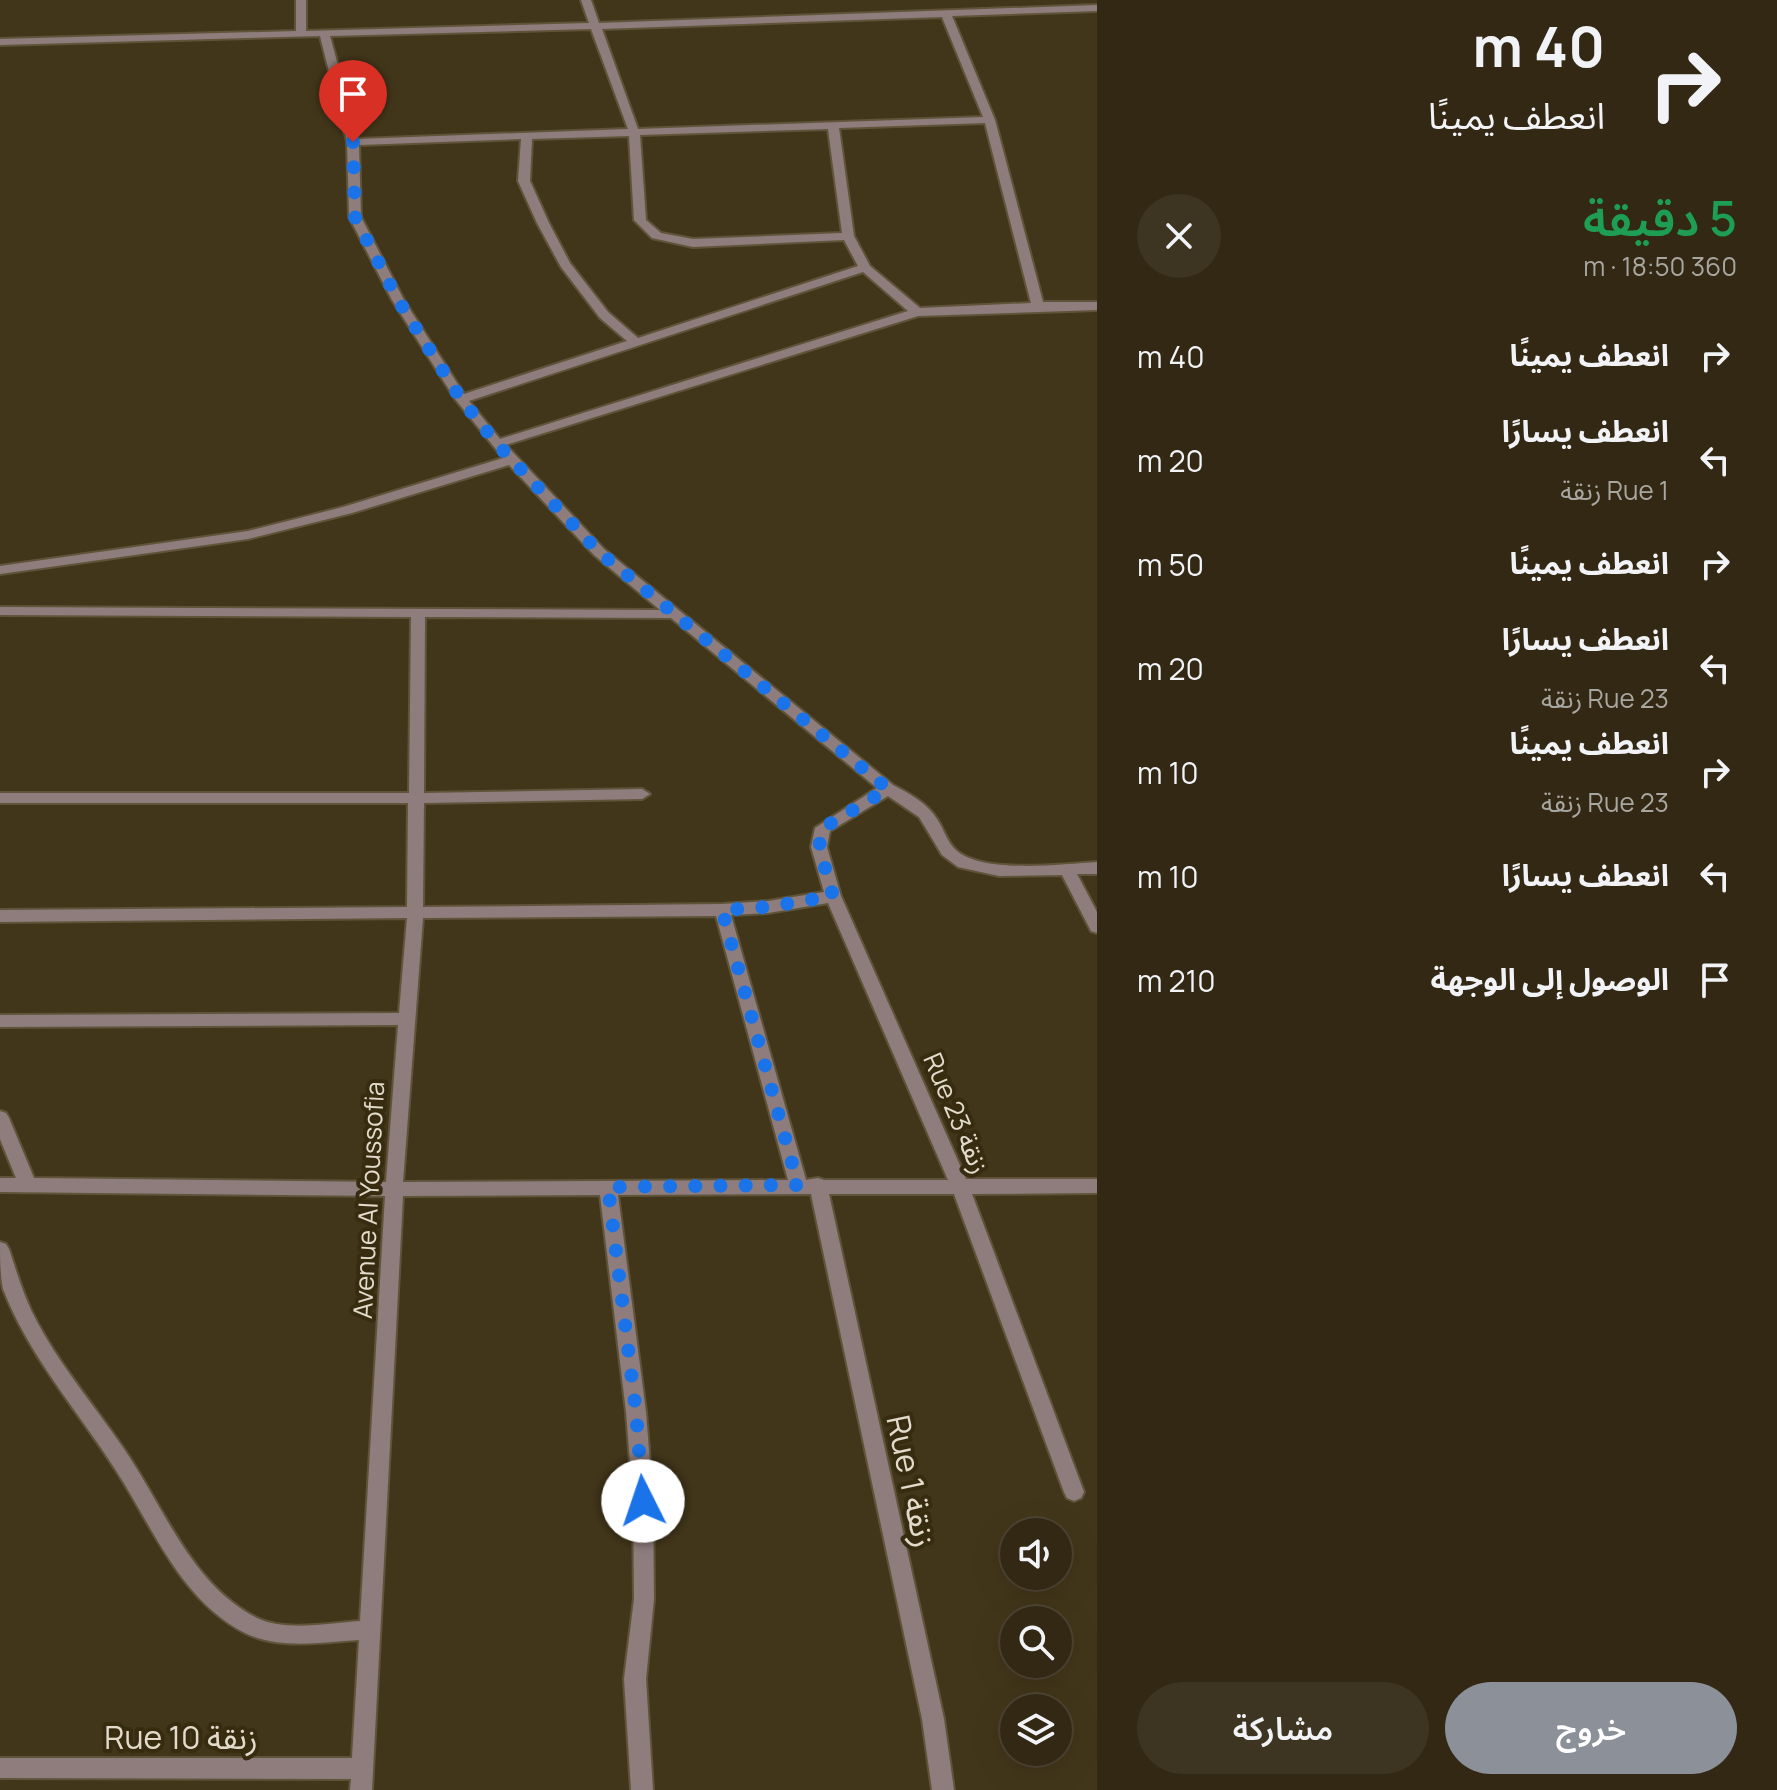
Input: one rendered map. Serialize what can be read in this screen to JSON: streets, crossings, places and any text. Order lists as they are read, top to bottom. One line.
{"streets":{"street":["Rue 23 زنقة","Avenue Al Youssofia","Rue 1 زنقة","Rue 10 زنقة"]},"crossings":[["Avenue Al Youssofia","Rue 10 زنقة"]],"page":{"turn":["40 m","انعطف يمينًا"],"heading":["5 دقيقة","360 m · 18:50"],"list":[{"name":"انعطف يمينًا","value":"40 m"},{"name":"انعطف يسارًا","note":"Rue 1 زنقة","value":"20 m"},{"name":"انعطف يمينًا","value":"50 m"},{"name":"انعطف يسارًا","note":"Rue 23 زنقة","value":"20 m"},{"name":"انعطف يمينًا","note":"Rue 23 زنقة","value":"10 m"},{"name":"انعطف يسارًا","value":"10 m"},{"name":"الوصول إلى الوجهة","value":"210 m"}],"buttons":["خروج","مشاركة"]}}
